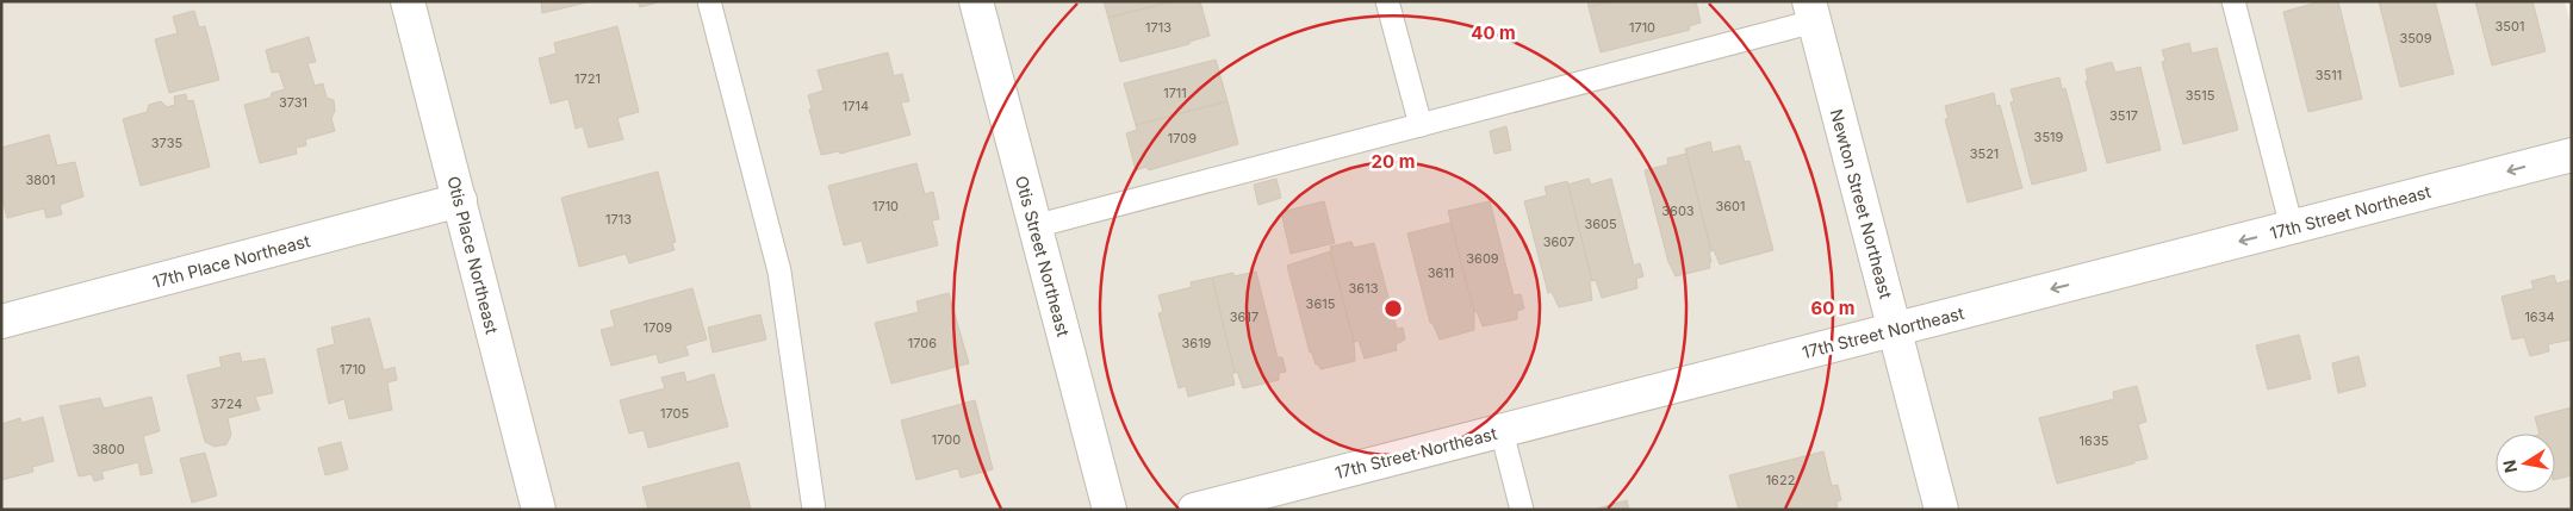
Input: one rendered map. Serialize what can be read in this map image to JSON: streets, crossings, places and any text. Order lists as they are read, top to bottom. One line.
{"streets":{"street":["Newton Street Northeast","17th Street Northeast","Otis Place Northeast","Otis Street Northeast","17th Place Northeast"]},"crossings":[["Newton Street Northeast","17th Street Northeast"],["Otis Place Northeast","17th Place Northeast"]],"one_way":["17th Street Northeast"],"house_numbers":["3501","1713","1710","3509","3511","1721","1711","3515","3731","1714","3517","3519","1709","3735","3521","3801","1710","3601","3603","1713","3605","3607","3609","3611","3613","3615","3617","1634","1709","1706","3619","1710","3724","1705","1700","1635","3800","1622"],"north":"left","rings":["40 m","20 m","60 m"]}
